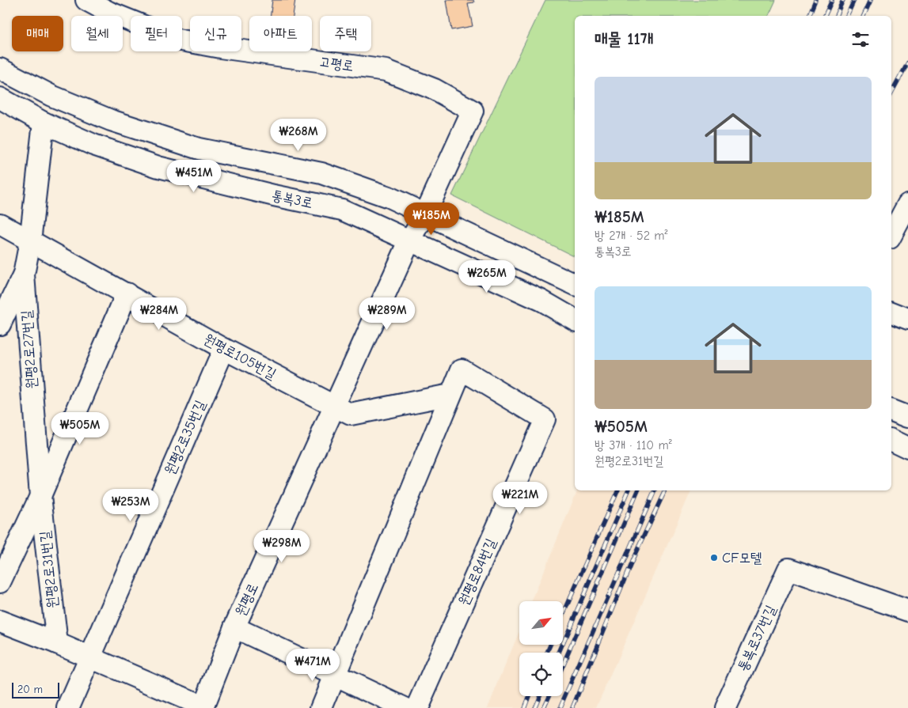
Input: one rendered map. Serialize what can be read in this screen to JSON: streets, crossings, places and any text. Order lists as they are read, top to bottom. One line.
{"streets":{"street":["고평로","통복3로","원평2로27번길","원평로105번길","원평2로35번길","원평2로31번길","원평로84번길","원평로","통복로37번길"]},"crossings":[["고평로","원평로"],["통복3로","원평2로27번길"],["통복3로","원평로"],["원평2로27번길","원평로105번길"],["원평2로27번길","원평2로31번길"],["원평로105번길","원평2로35번길"],["원평로105번길","원평2로31번길"],["원평로105번길","원평로"]],"places":["CF모텔"],"scale_bar":"20 m","north":"top right","page":{"chip":["매매","월세","필터","신규","아파트","주택"],"heading":"매물 11개","list":[{"name":"₩185M","note":"방 2개 · 52 m² · 통복3로"},{"name":"₩505M","note":"방 3개 · 110 m² · 원평2로31번길"}],"price":["₩268M","₩451M","₩185M","₩265M","₩284M","₩289M","₩505M","₩221M","₩253M","₩298M","₩471M"],"scale":"20 m"}}
